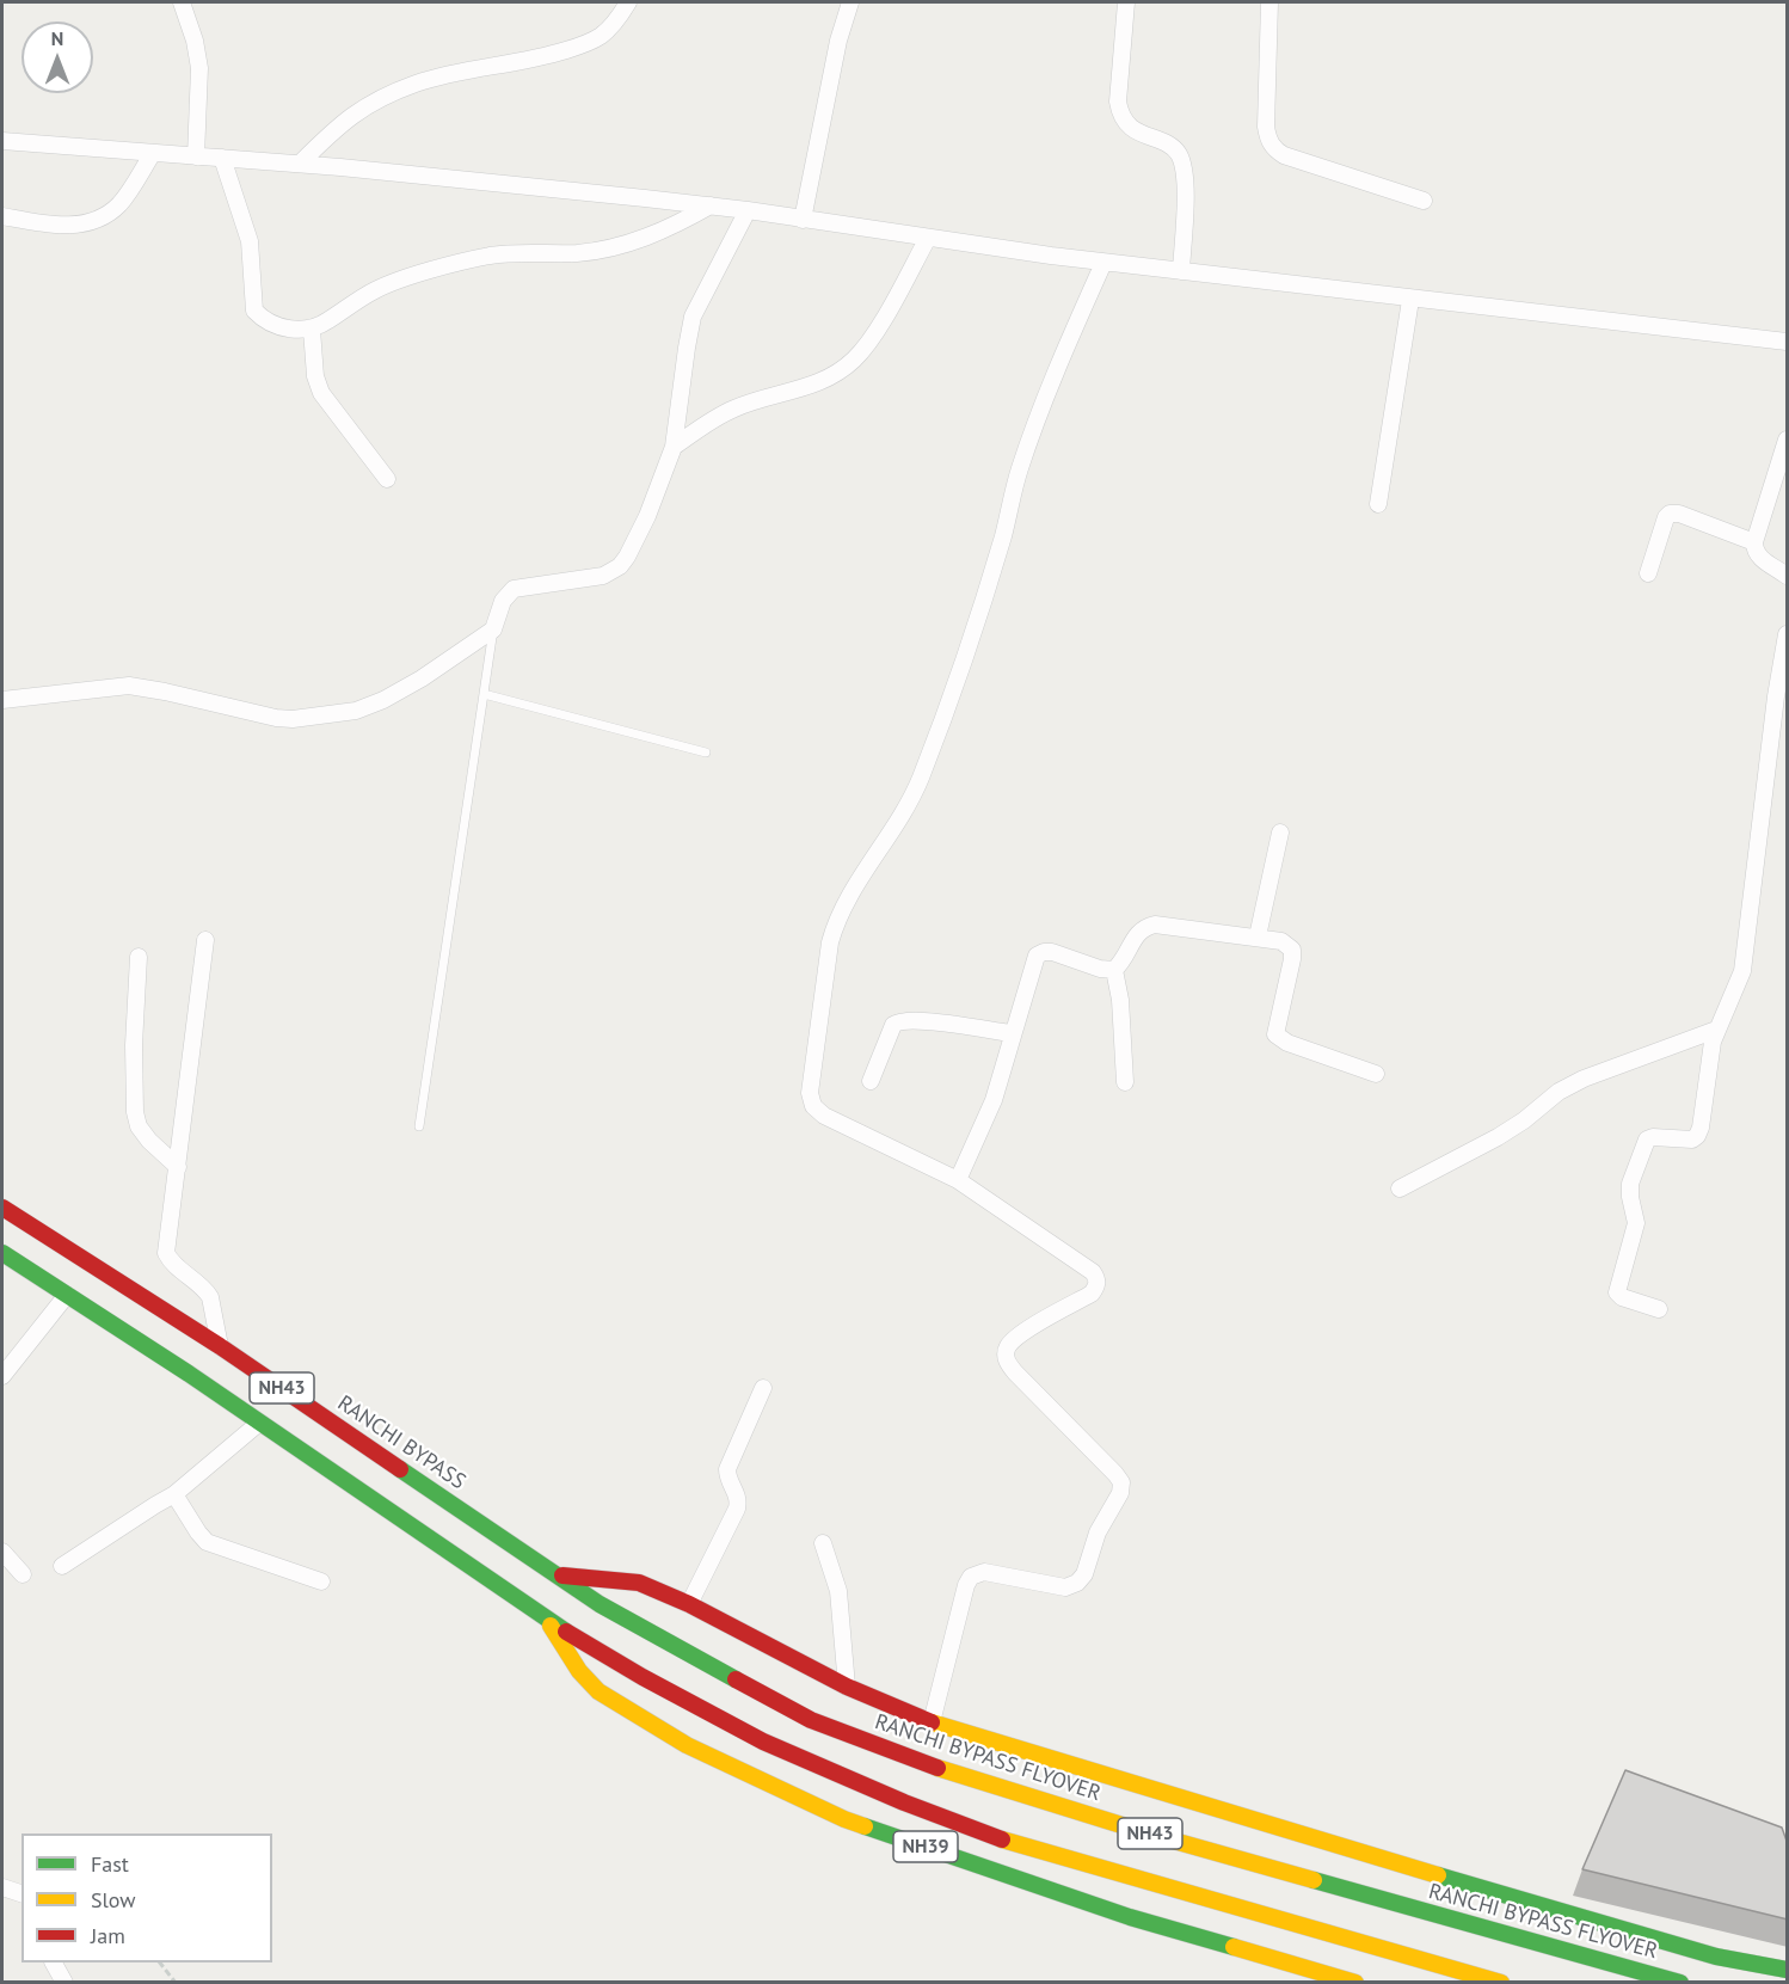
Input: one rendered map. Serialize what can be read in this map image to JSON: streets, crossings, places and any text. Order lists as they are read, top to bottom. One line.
{"streets":{"main road":["NH43","RANCHI BYPASS","RANCHI BYPASS FLYOVER","NH39"]},"crossings":[["NH43","NH39"],["RANCHI BYPASS","RANCHI BYPASS FLYOVER"]],"legend":["Fast","Slow","Jam"],"north":"top"}
